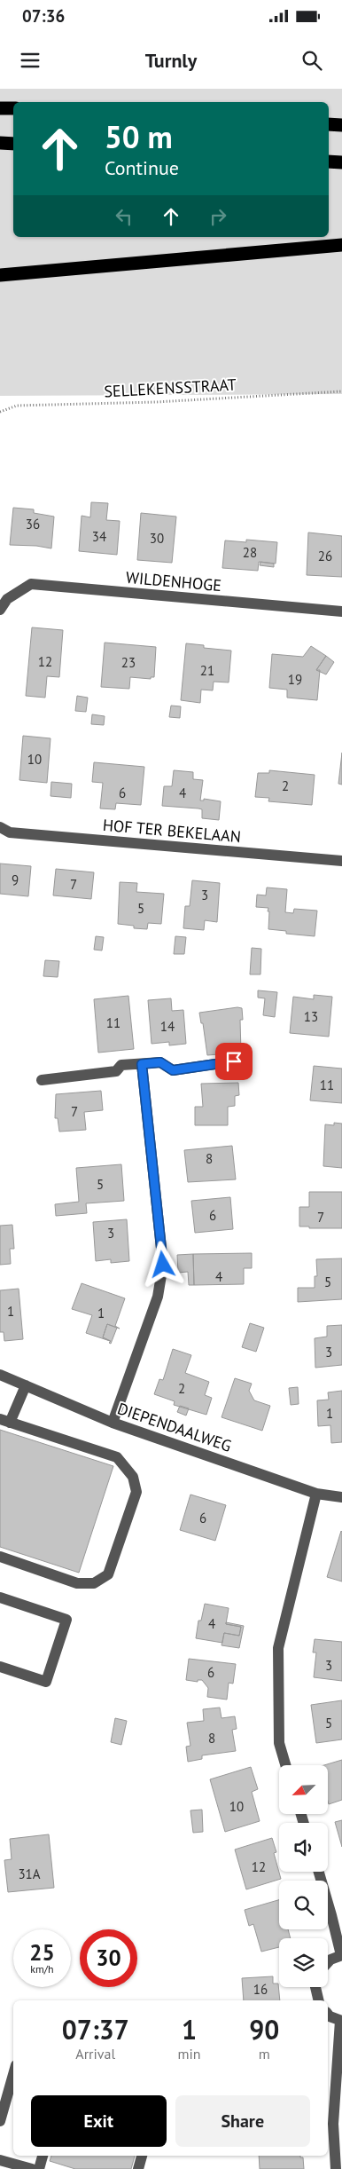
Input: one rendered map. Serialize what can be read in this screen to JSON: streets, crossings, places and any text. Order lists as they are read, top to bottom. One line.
{"streets":{"street":["WILDENHOGE","HOF TER BEKELAAN","DIEPENDAALWEG"],"path":["SELLEKENSSTRAAT"]},"house_numbers":["36","34","30","28","26","12","23","21","19","10","2","6","4","9","7","3","5","13","11","14","11","7","8","5","6","7","3","4","5","1","1","3","2","1","6","4","3","6","5","8","10","12","31A","16"],"north":"bottom left","page":{"status":"07:36","header":"Turnly","turn":["50 m","Continue"],"speed":"25 km/h","limit":"30","eta":["07:37","Arrival","1","min","90","m"],"buttons":["Exit","Share"]}}
